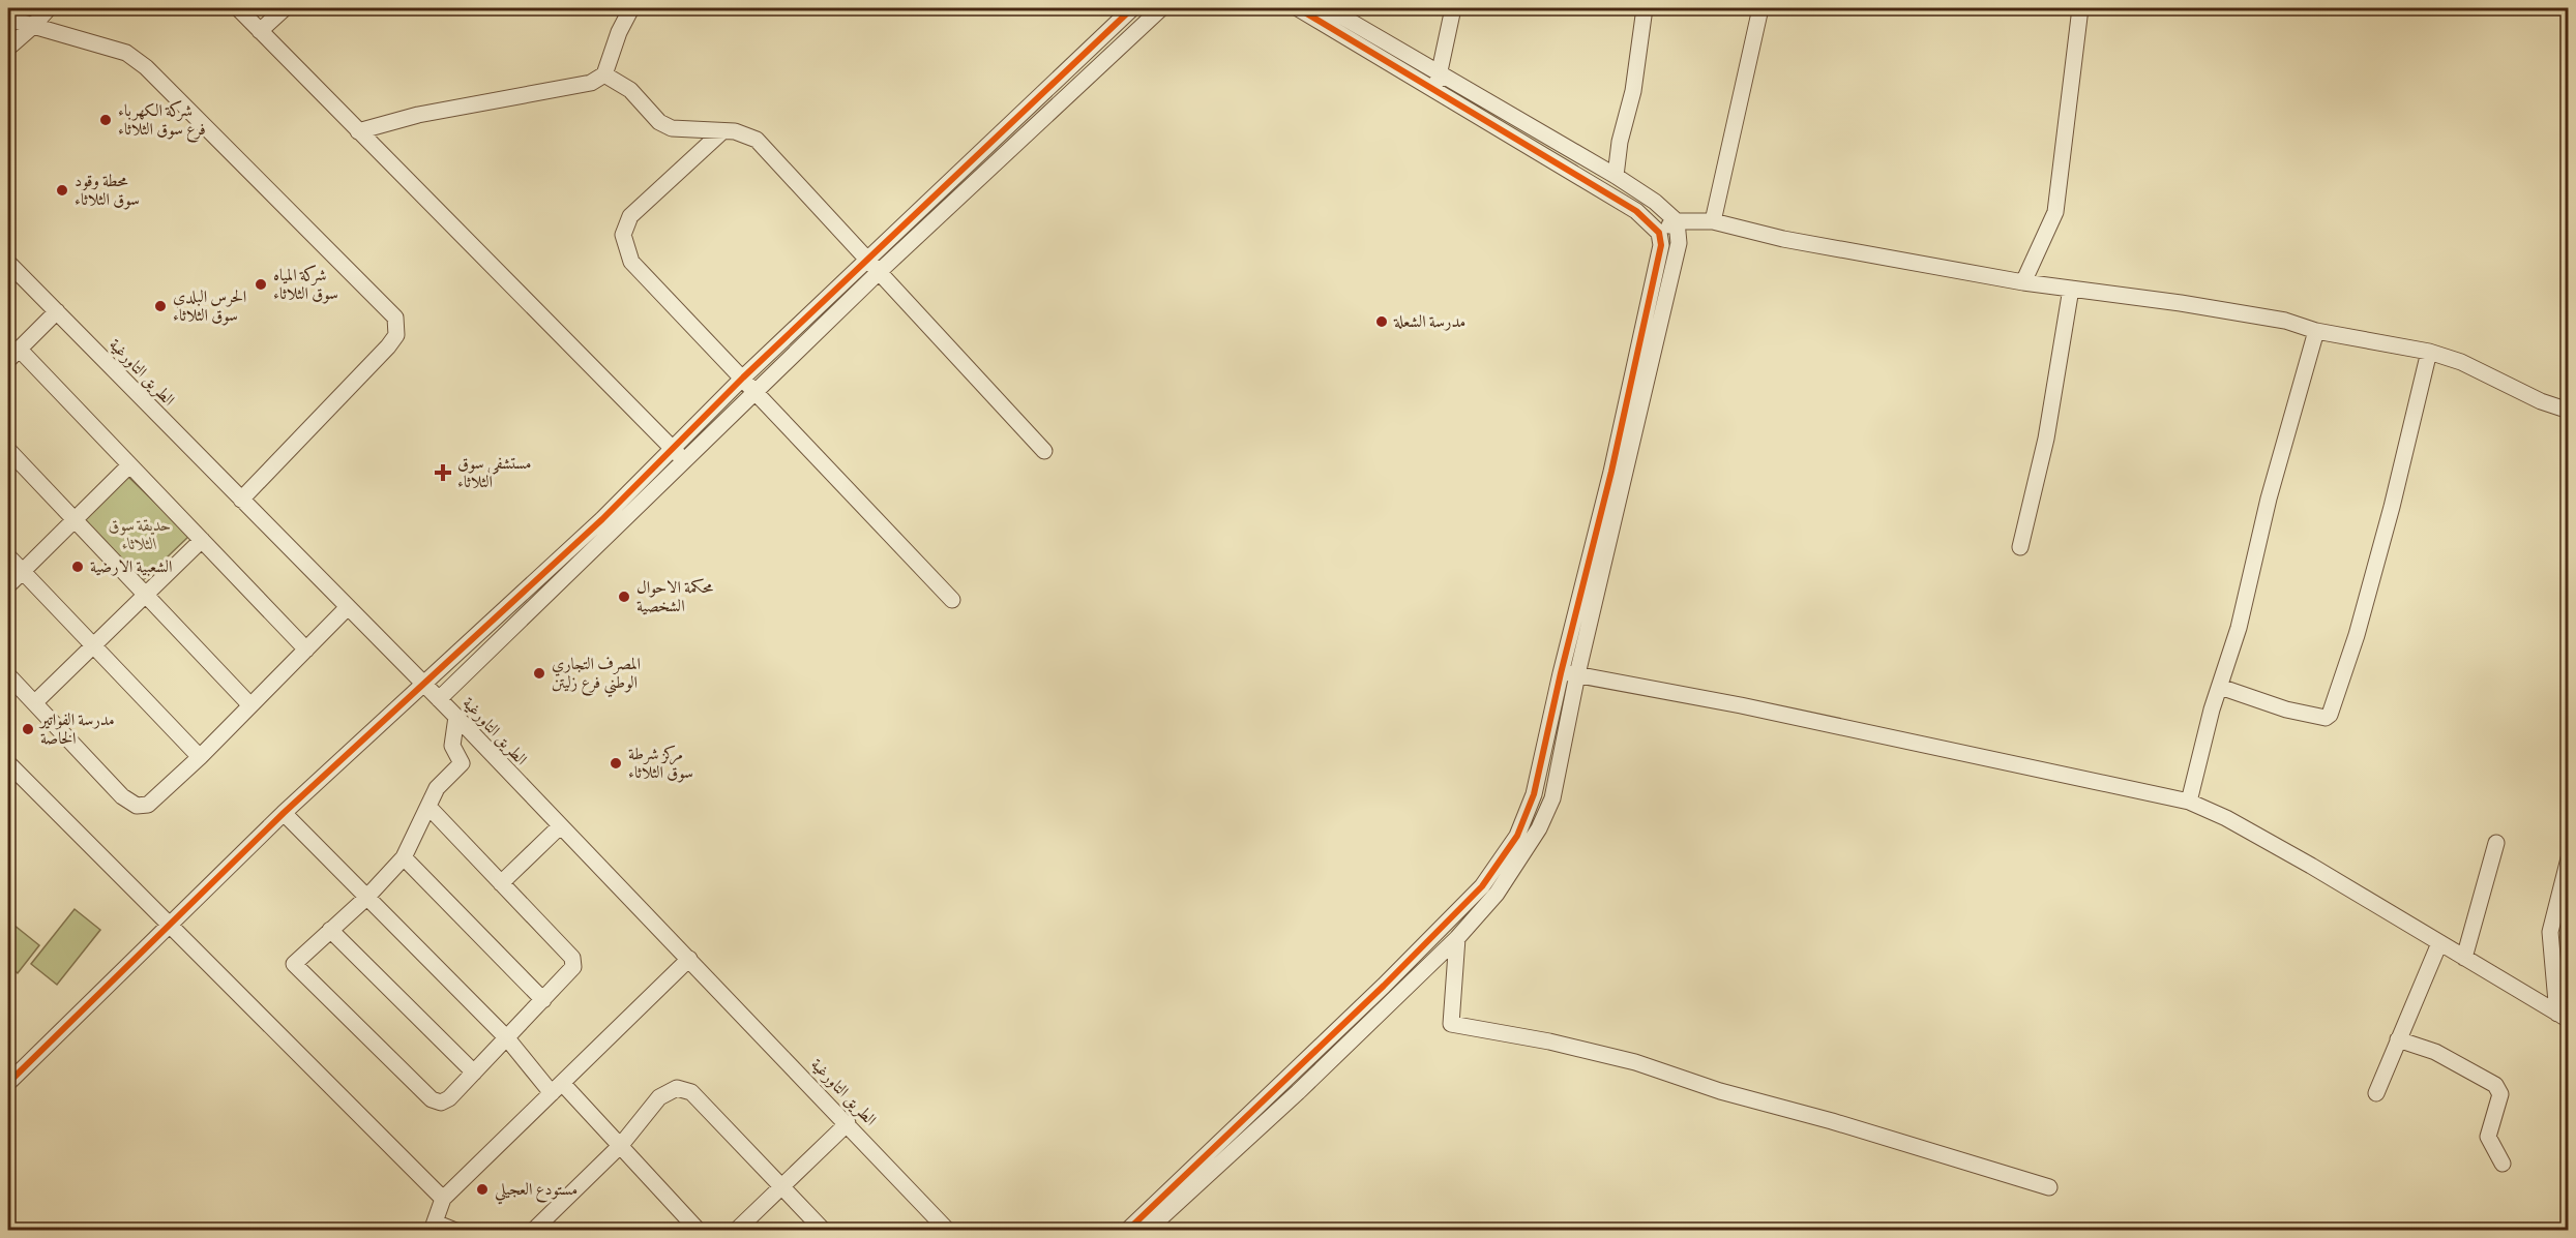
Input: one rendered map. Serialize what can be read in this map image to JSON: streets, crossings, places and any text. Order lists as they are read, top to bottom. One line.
{"streets":{"street":["الطريق التاورغية"]},"parks":["حديقة سوق الثلاثاء"],"places":{"other":["شركة الكهرباء فرع سوق الثلاثاء","محطة وقود سوق الثلاثاء","شركة المياه سوق الثلاثاء","الحرس البلدي سوق الثلاثاء","مدرسة الشعلة","الشعبية الارضية","محكمة الاحوال الشخصية","المصرف التجاري الوطني فرع زليتن","مدرسة الفواتير الخاصة","مركز شرطة سوق الثلاثاء","مستودع العجيلي"],"health":["مستشفى سوق الثلاثاء"]}}
